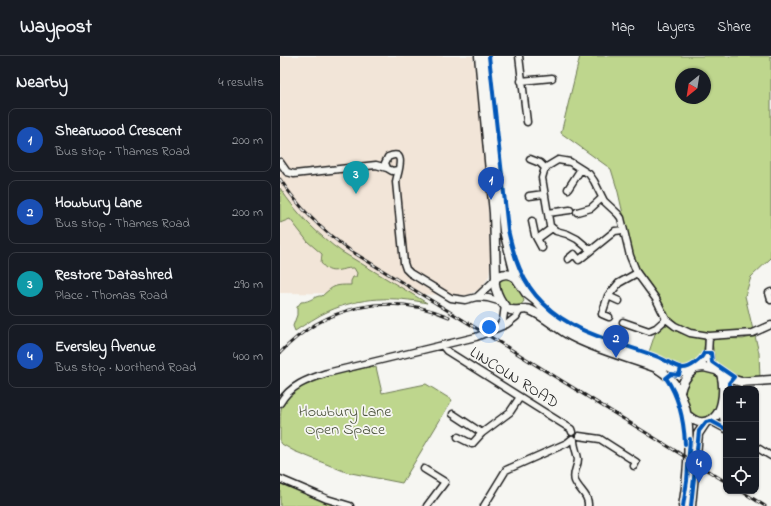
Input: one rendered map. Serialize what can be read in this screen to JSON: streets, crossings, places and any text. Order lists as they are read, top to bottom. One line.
{"streets":{"street":["LINCOLN ROAD"]},"parks":["Howbury Lane Open Space"],"north":"bottom left","page":{"header":"Waypost","nav":["Map","Layers","Share"],"heading":["Nearby","4 results"],"list":[{"mark":"1","name":"Shearwood Crescent","note":"Bus stop · Thames Road","value":"200 m"},{"mark":"2","name":"Howbury Lane","note":"Bus stop · Thames Road","value":"200 m"},{"mark":"3","name":"Restore Datashred","note":"Place · Thomas Road","value":"290 m"},{"mark":"4","name":"Eversley Avenue","note":"Bus stop · Northend Road","value":"400 m"}],"pins":["3","1","2","4"],"map_buttons":["+","−"]}}
